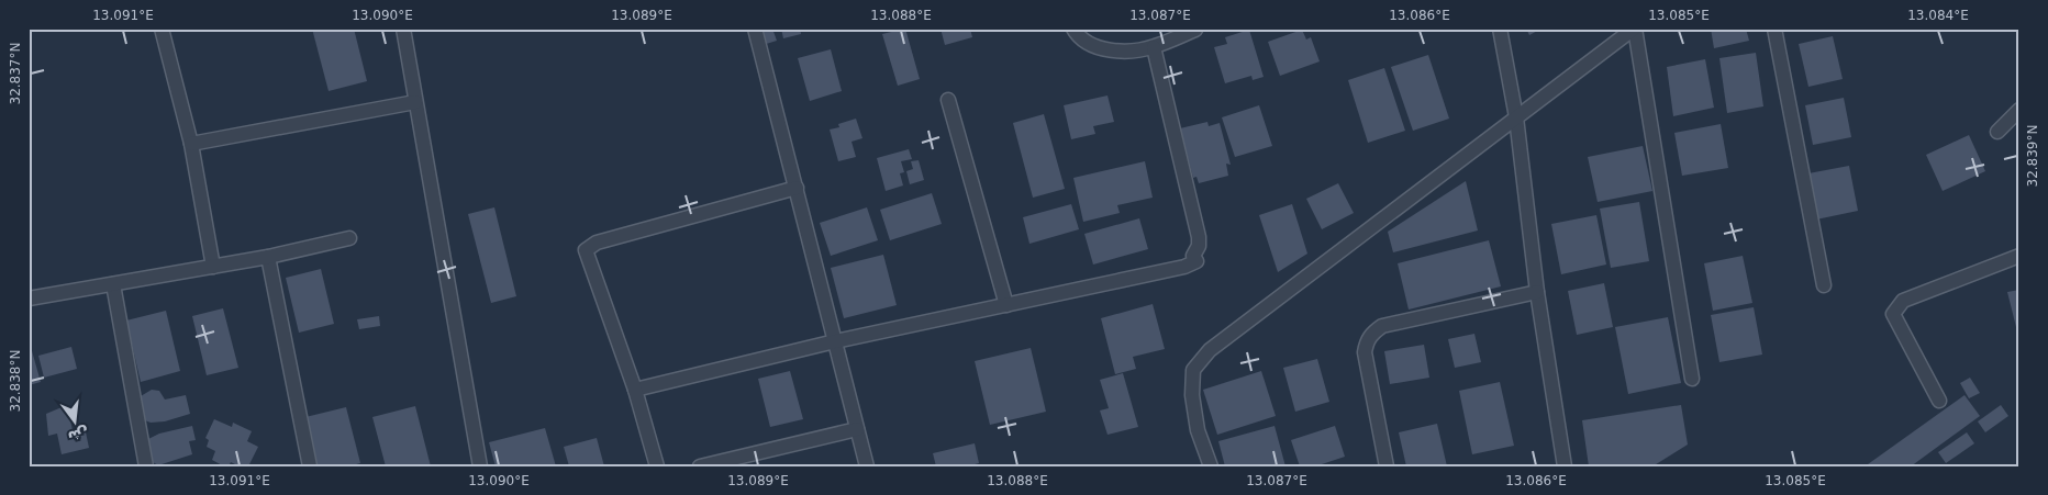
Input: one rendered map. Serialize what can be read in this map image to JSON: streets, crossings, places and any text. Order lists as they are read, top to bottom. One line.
{"north":"bottom","coordinates":["13.091°E","13.090°E","13.089°E","13.088°E","13.087°E","13.086°E","13.085°E","13.084°E","32.837°N","32.839°N","32.838°N"]}
